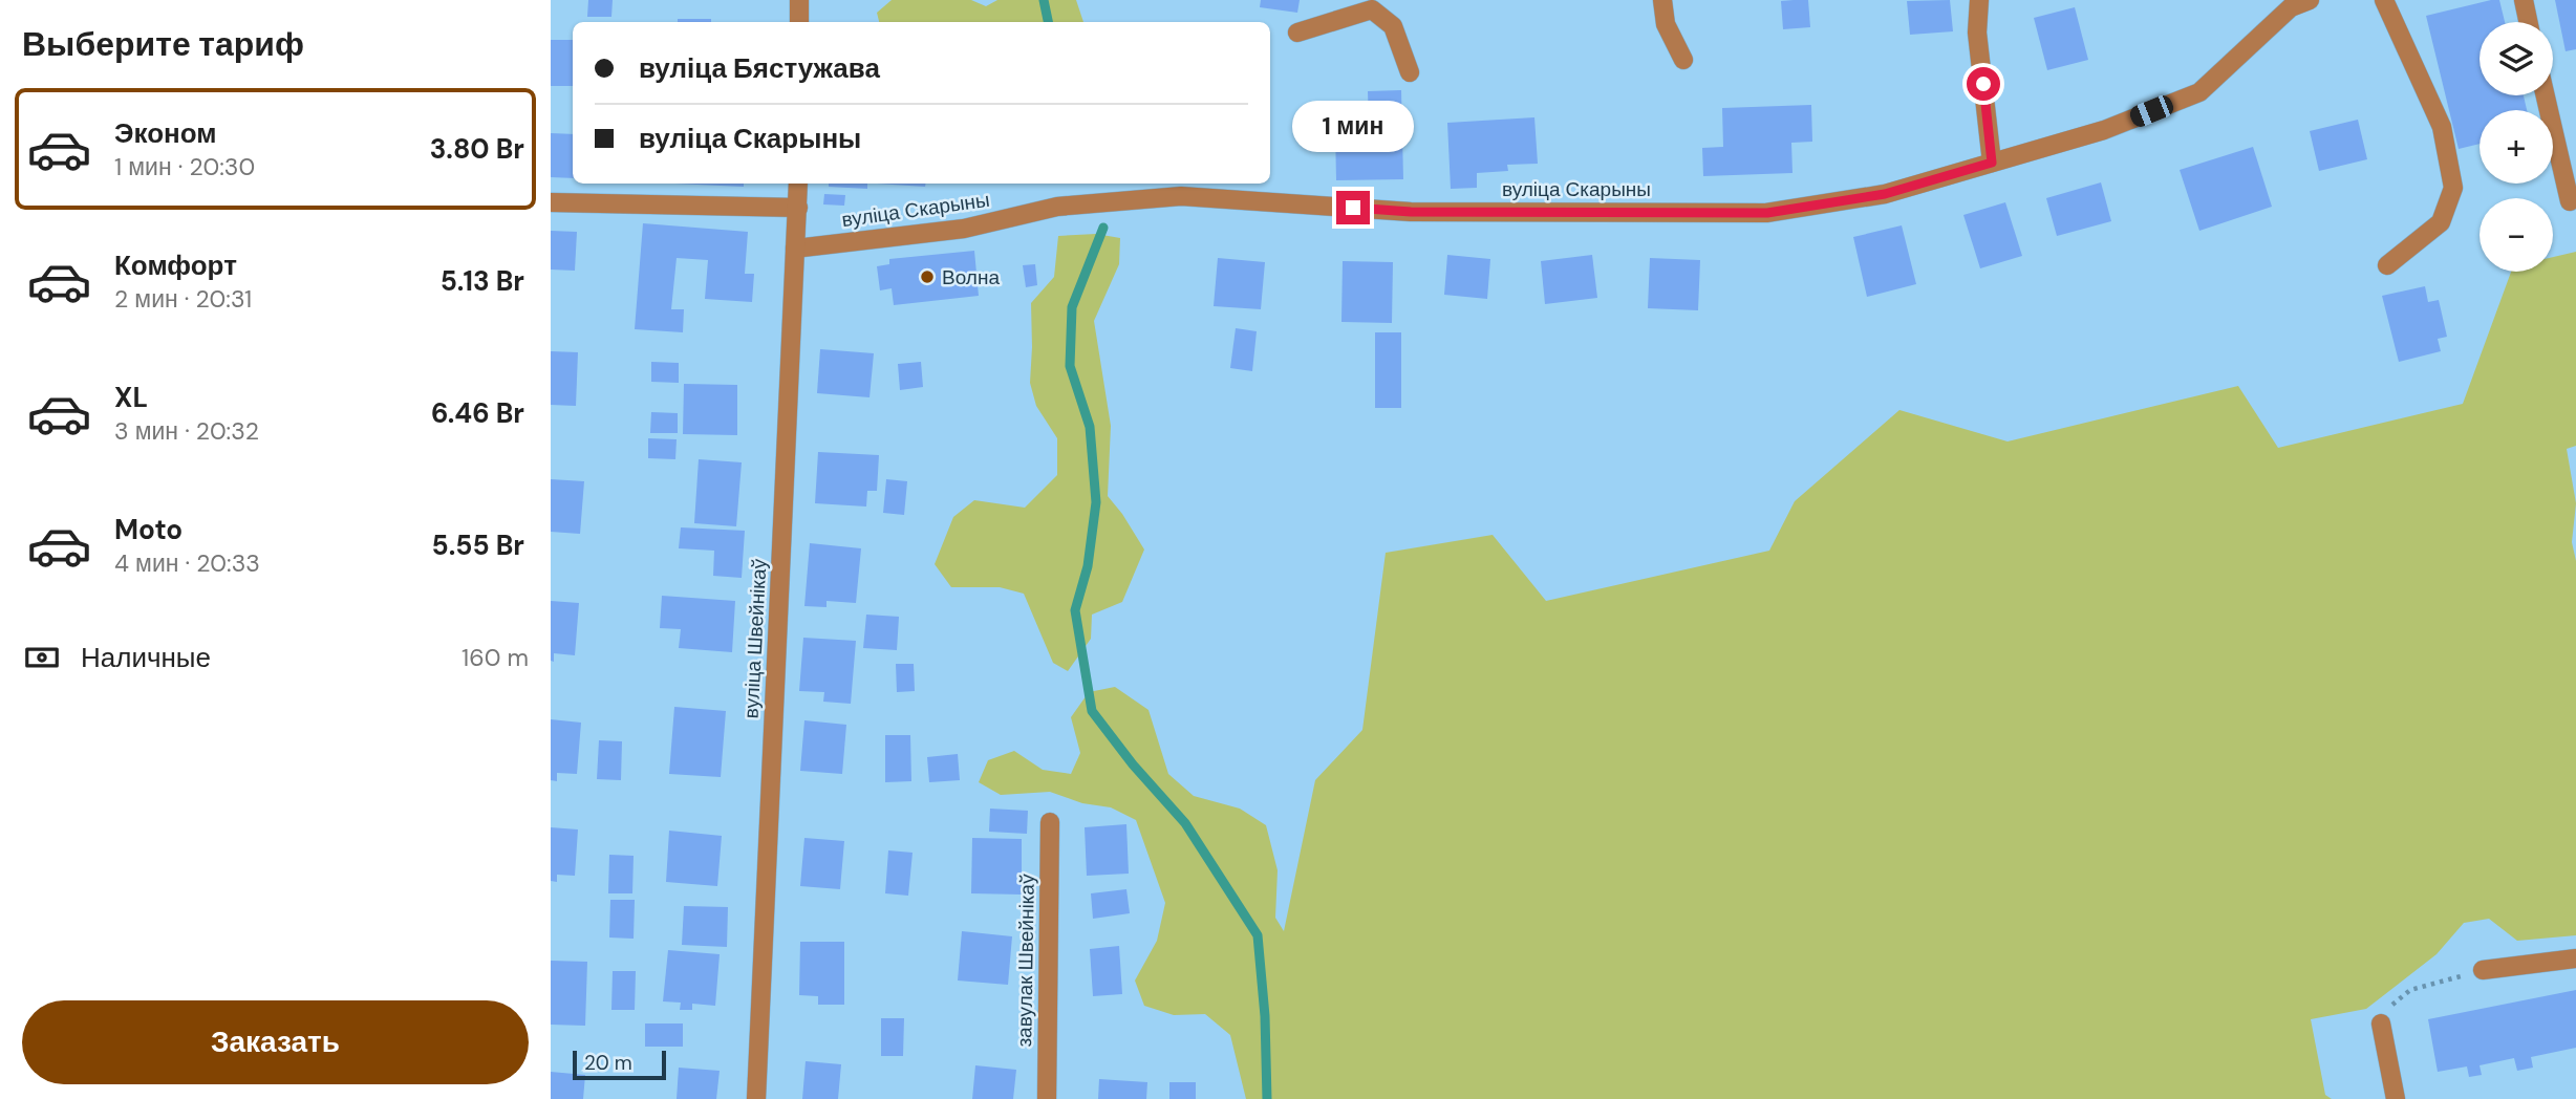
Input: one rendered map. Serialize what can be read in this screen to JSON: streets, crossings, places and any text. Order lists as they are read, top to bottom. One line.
{"streets":{"street":["вуліца Скарыны","вуліца Швейнікаў","завулак Швейнікаў"]},"crossings":[["вуліца Скарыны","вуліца Швейнікаў"]],"places":["Волна"],"scale_bar":"20 m","page":{"heading":"Выберите тариф","map_buttons":["+","−"],"banner":["вуліца Бястужава","вуліца Скарыны"],"list":[{"name":"Эконом","note":"1 мин · 20:30","value":"3.80 Br"},{"name":"Комфорт","note":"2 мин · 20:31","value":"5.13 Br"},{"name":"XL","note":"3 мин · 20:32","value":"6.46 Br"},{"name":"Moto","note":"4 мин · 20:33","value":"5.55 Br"}],"bubble":"1 мин","pay":["Наличные","160 m"],"buttons":"Заказать","scale":"20 m"}}
